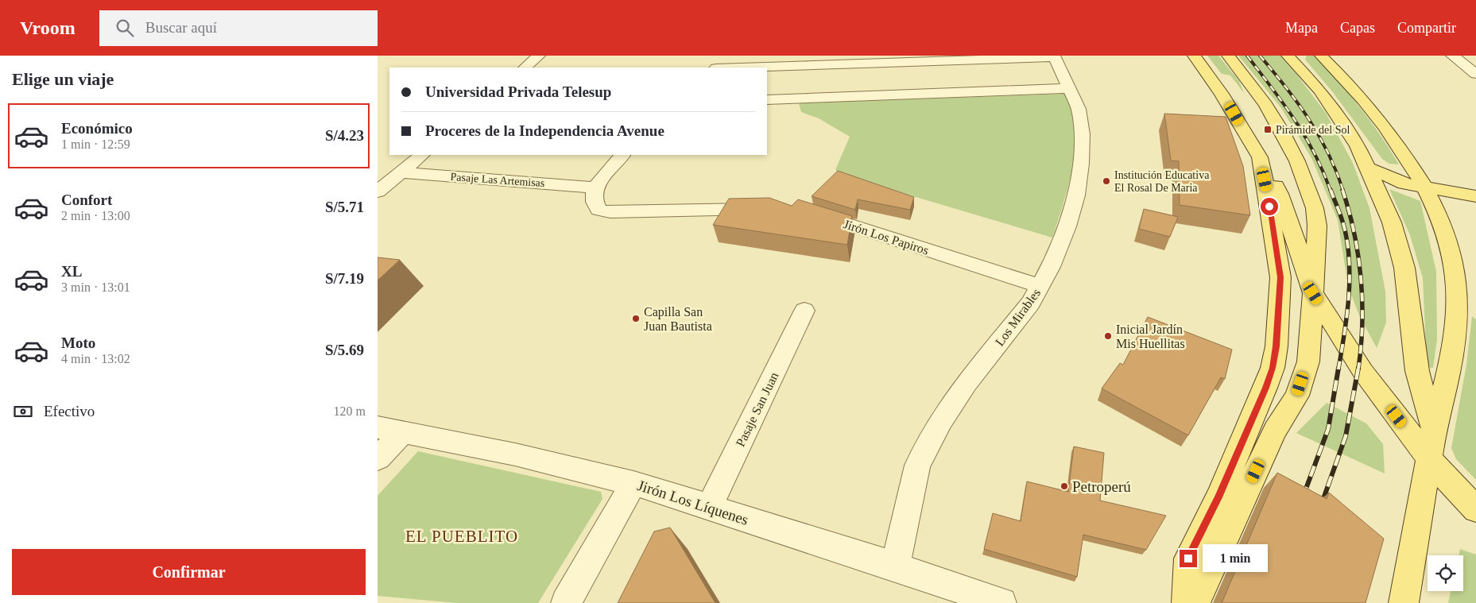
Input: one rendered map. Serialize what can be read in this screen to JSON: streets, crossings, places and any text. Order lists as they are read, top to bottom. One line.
{"streets":{"street":["Pasaje Las Artemisas","Jirón Los Papiros","Los Mirables","Pasaje San Juan","Jirón Los Líquenes"]},"crossings":[["Jirón Los Papiros","Los Mirables"],["Los Mirables","Jirón Los Líquenes"],["Pasaje San Juan","Jirón Los Líquenes"]],"districts":["EL PUEBLITO"],"places":{"transit":["Pirámide del Sol"],"other":["Institución Educativa El Rosal De Maria","Capilla San Juan Bautista","Inicial Jardín Mis Huellitas","Petroperú"]},"page":{"header":"Vroom","search":"Buscar aquí","nav":["Mapa","Capas","Compartir"],"heading":"Elige un viaje","banner":["Universidad Privada Telesup","Proceres de la Independencia Avenue"],"list":[{"name":"Económico","note":"1 min · 12:59","value":"S/4.23"},{"name":"Confort","note":"2 min · 13:00","value":"S/5.71"},{"name":"XL","note":"3 min · 13:01","value":"S/7.19"},{"name":"Moto","note":"4 min · 13:02","value":"S/5.69"}],"pay":["Efectivo","120 m"],"buttons":"Confirmar","bubble":"1 min"}}
